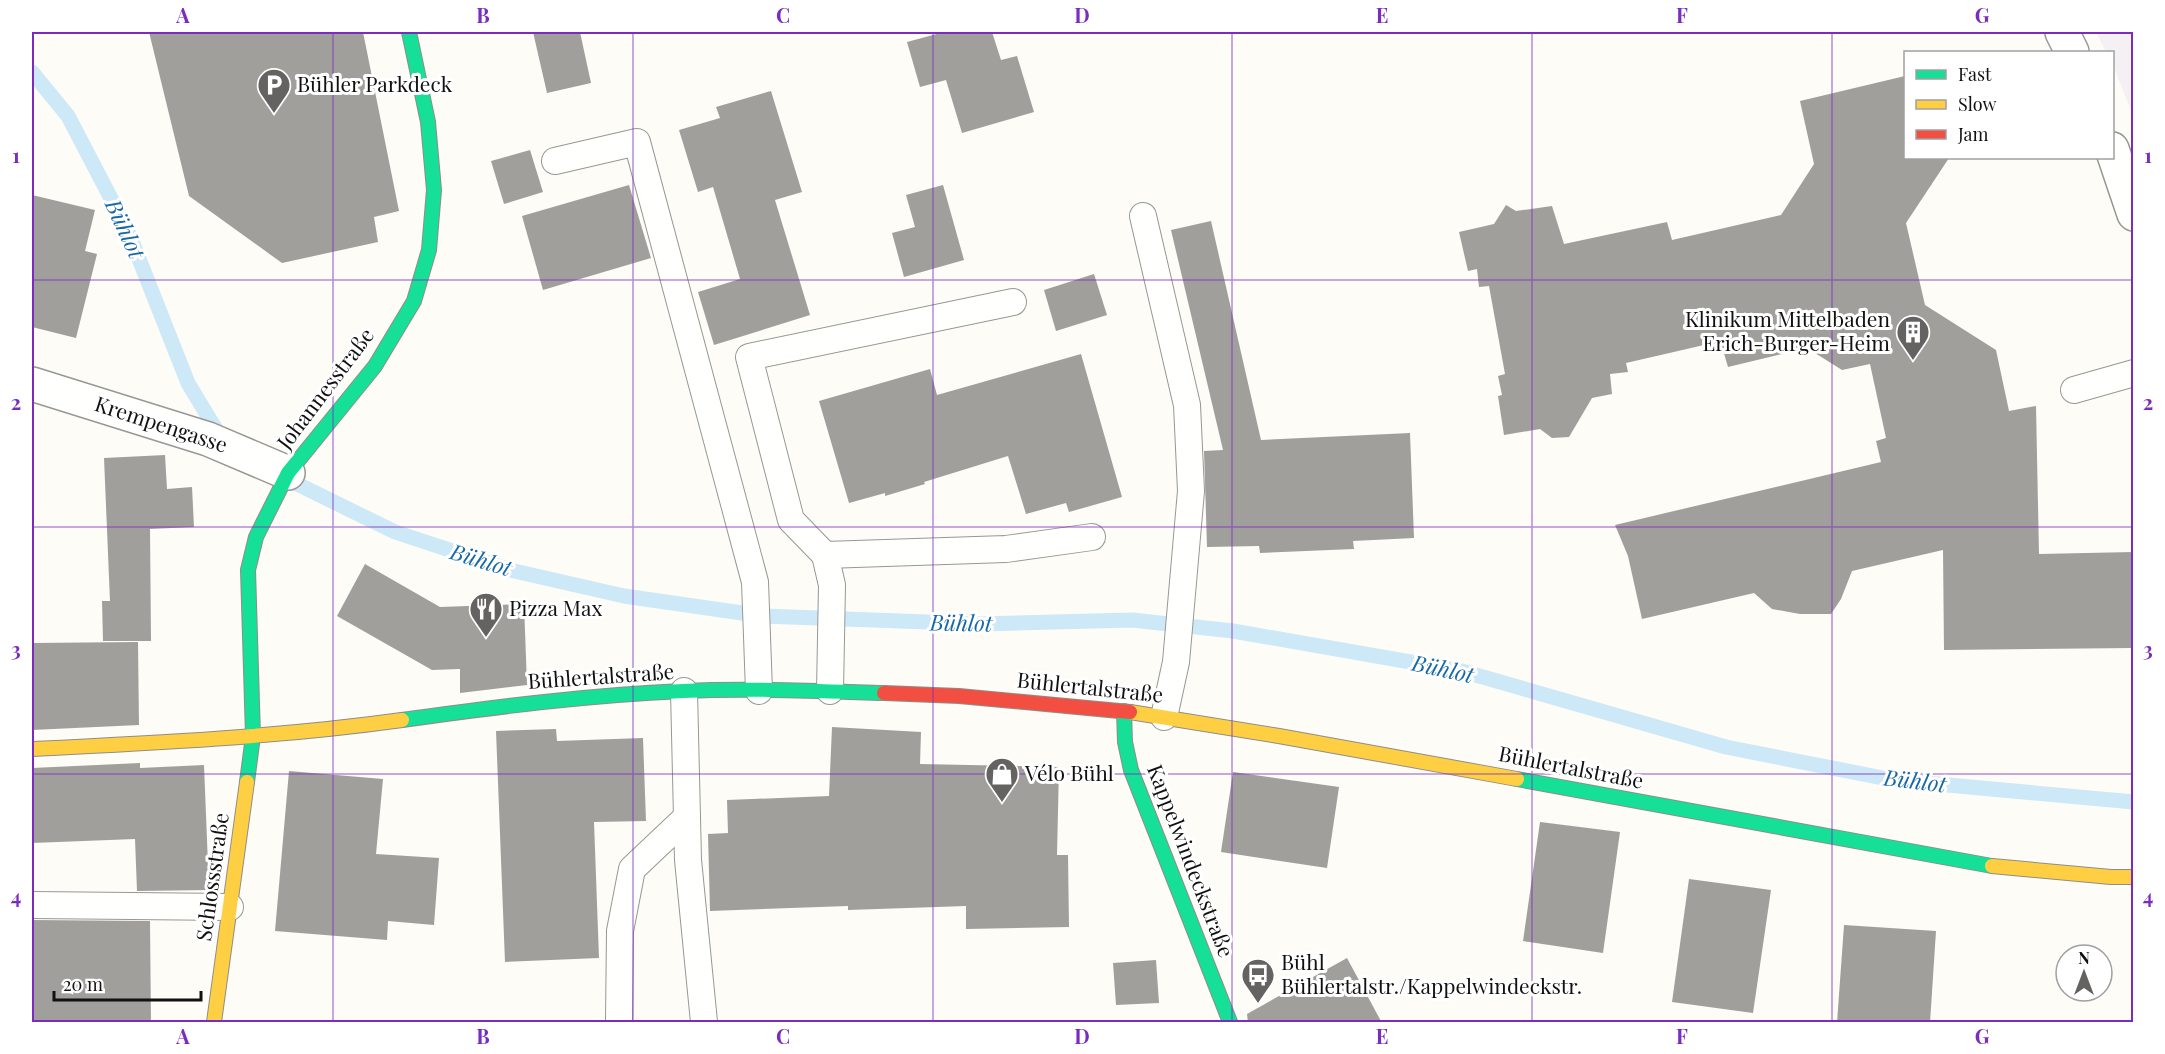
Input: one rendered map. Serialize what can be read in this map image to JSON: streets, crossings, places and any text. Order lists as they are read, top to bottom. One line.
{"streets":{"street":["Johannesstraße","Krempengasse","Bühlertalstraße","Kappelwindeckstraße","Schlossstraße"]},"crossings":[["Johannesstraße","Krempengasse"],["Johannesstraße","Bühlertalstraße"],["Johannesstraße","Schlossstraße"],["Bühlertalstraße","Kappelwindeckstraße"],["Bühlertalstraße","Schlossstraße"]],"water":["Bühlot"],"places":{"parking":["Bühler Parkdeck"],"building":["Klinikum Mittelbaden Erich-Burger-Heim"],"restaurant":["Pizza Max"],"shop":["Vélo Bühl"],"bus stop":["Bühl Bühlertalstr./Kappelwindeckstr."]},"legend":["Fast","Slow","Jam"],"scale_bar":"20 m","north":"top","grid":{"columns":["A","B","C","D","E","F","G"],"rows":["1","2","3","4"]}}
